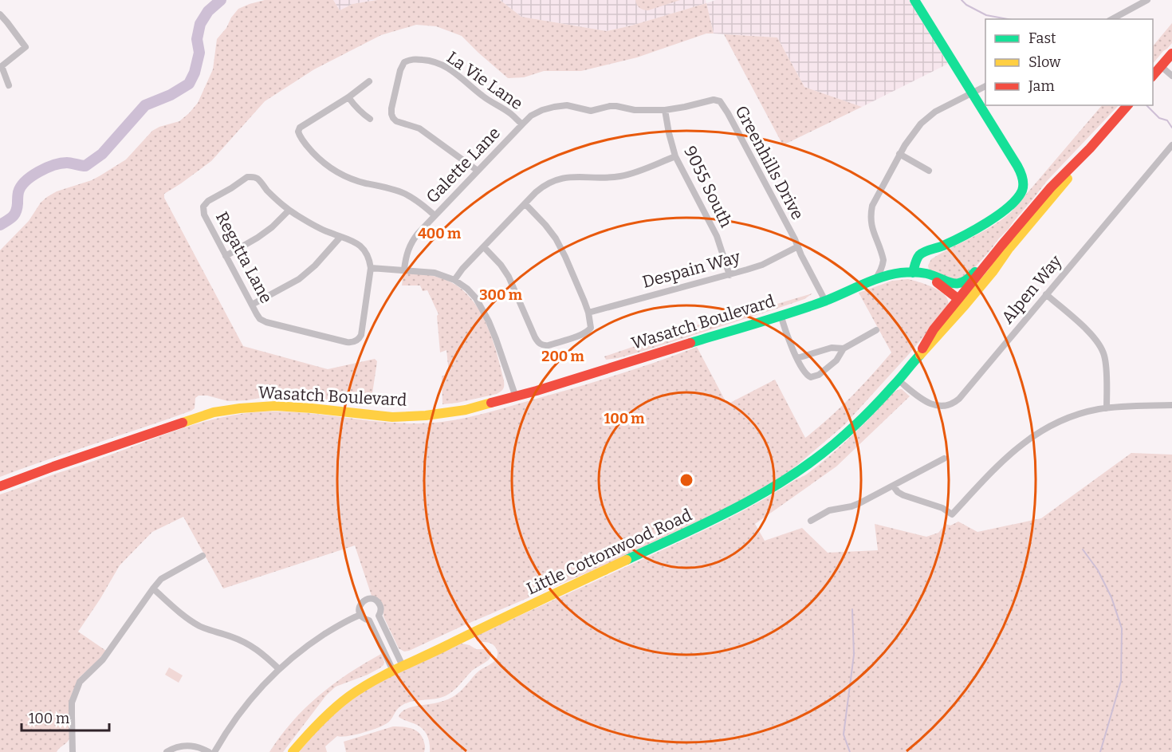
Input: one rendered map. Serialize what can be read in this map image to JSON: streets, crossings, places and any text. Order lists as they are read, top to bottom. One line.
{"streets":{"main road":["Wasatch Boulevard","Little Cottonwood Road"],"street":["La Vie Lane","Greenhills Drive","Galette Lane","9055 South","Regatta Lane","Despain Way","Alpen Way"]},"crossings":[["La Vie Lane","Galette Lane"],["Greenhills Drive","Galette Lane"],["Greenhills Drive","9055 South"],["Greenhills Drive","Despain Way"],["Greenhills Drive","Wasatch Boulevard"],["9055 South","Despain Way"],["Alpen Way","Little Cottonwood Road"],["Wasatch Boulevard","Little Cottonwood Road"]],"legend":["Fast","Slow","Jam"],"scale_bar":"100 m","rings":["400 m","300 m","200 m","100 m"]}
